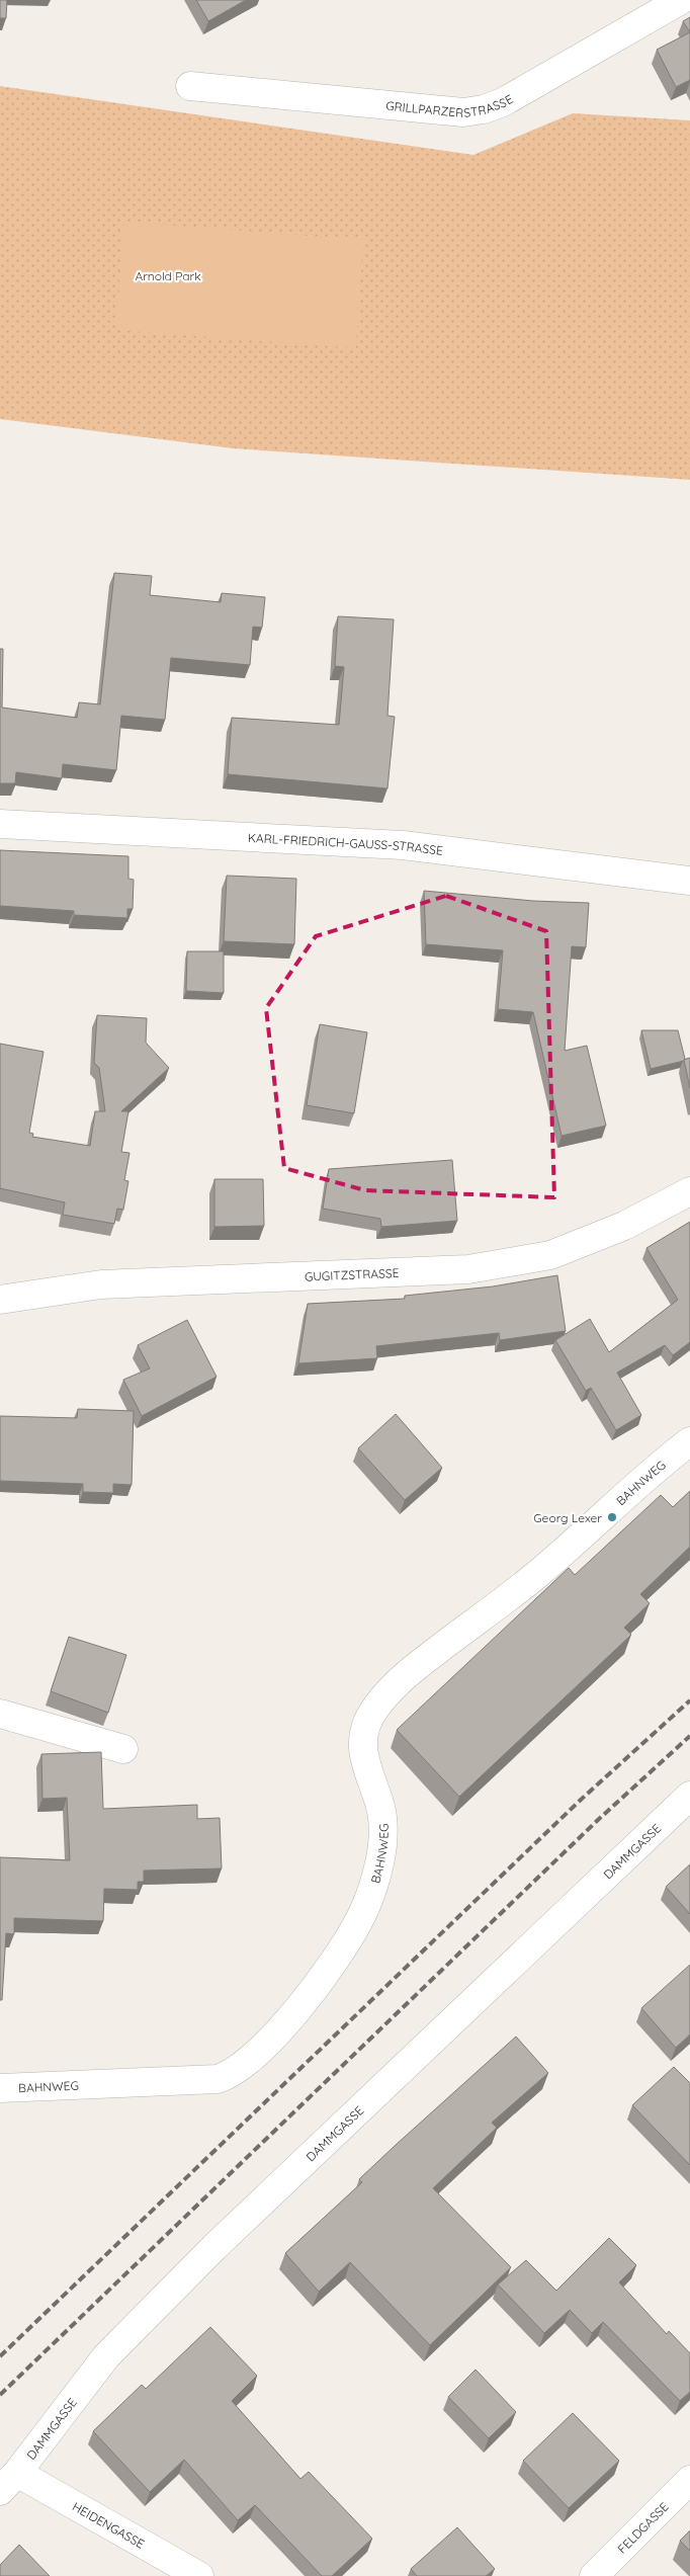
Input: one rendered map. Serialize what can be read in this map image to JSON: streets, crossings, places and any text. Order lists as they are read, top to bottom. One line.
{"streets":{"street":["GRILLPARZERSTRASSE","KARL-FRIEDRICH-GAUSS-STRASSE","GUGITZSTRASSE","BAHNWEG","DAMMGASSE","HEIDENGASSE","FELDGASSE"]},"crossings":[["DAMMGASSE","HEIDENGASSE"]],"parks":["Arnold Park"],"places":["Georg Lexer"]}
